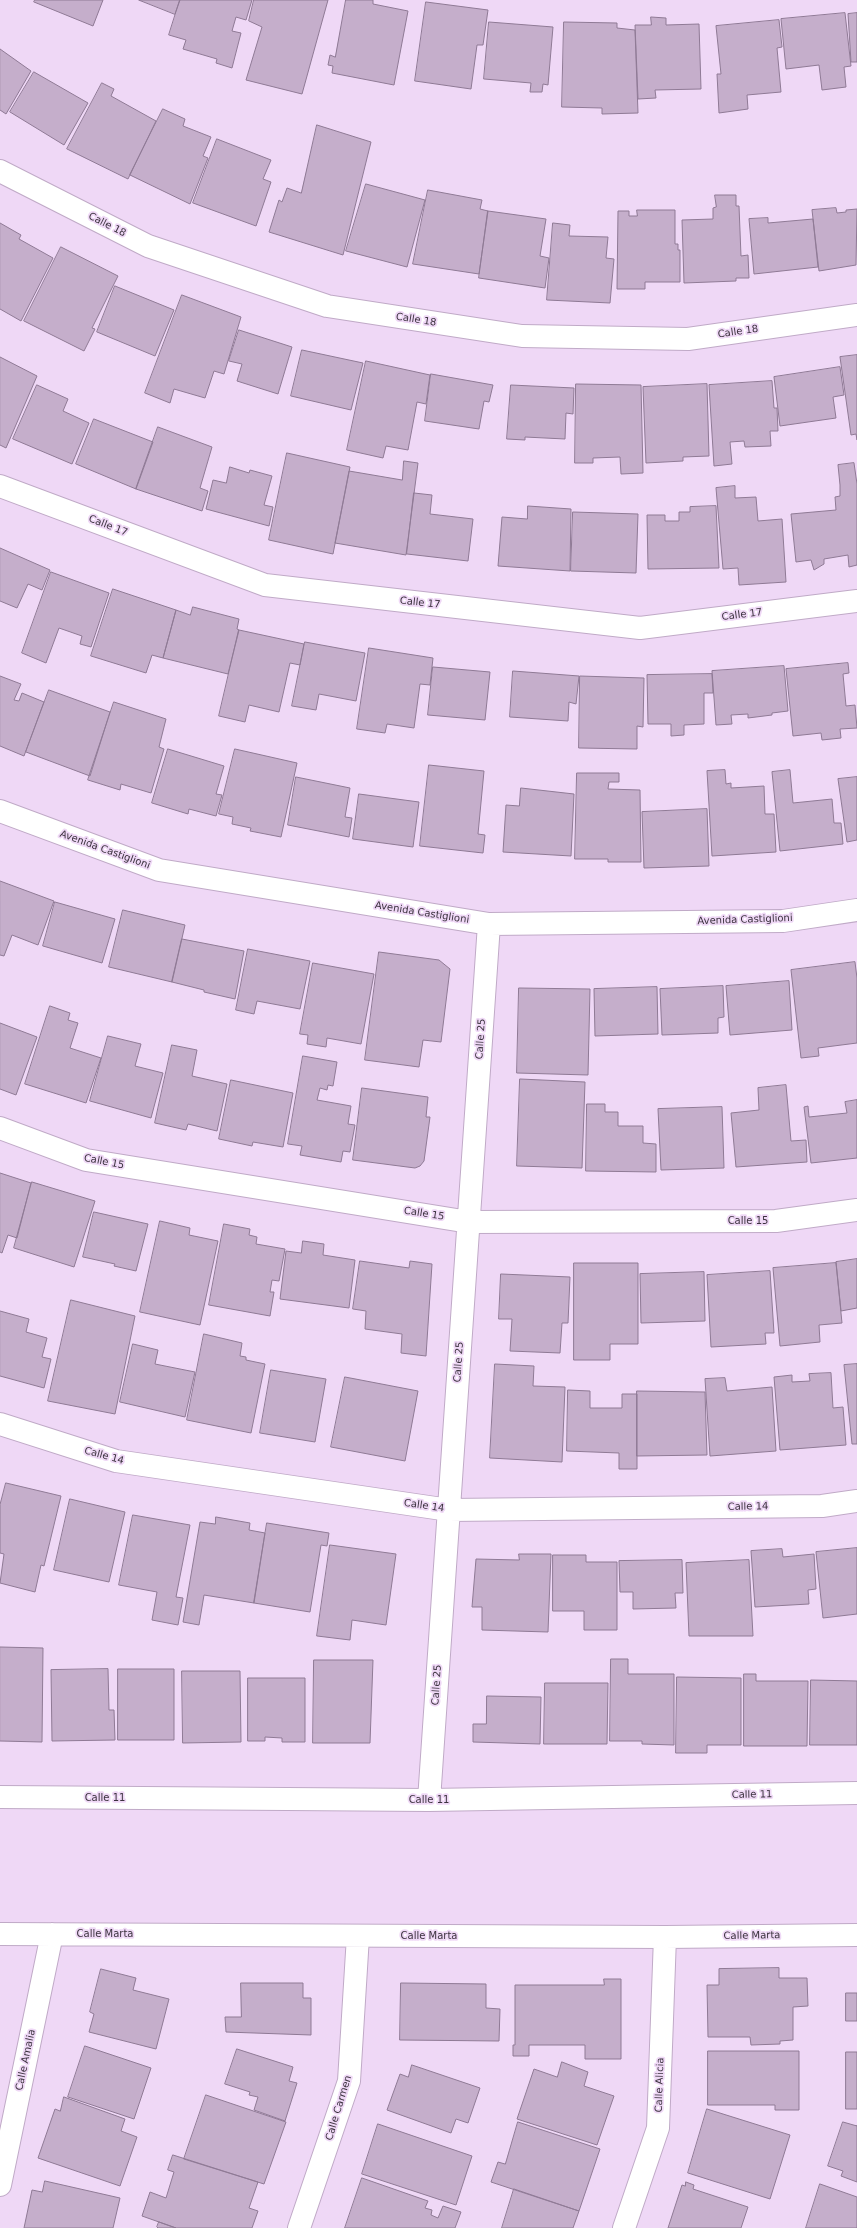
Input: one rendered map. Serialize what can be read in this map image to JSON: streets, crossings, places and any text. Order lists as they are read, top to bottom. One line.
{"streets":{"street":["Calle 18","Calle 17","Avenida Castiglioni","Calle 25","Calle 15","Calle 14","Calle 11","Calle Marta","Calle Amalia","Calle Alicia","Calle Carmen"]},"crossings":[["Avenida Castiglioni","Calle 25"],["Calle 25","Calle 15"],["Calle 25","Calle 14"],["Calle 25","Calle 11"],["Calle Marta","Calle Amalia"],["Calle Marta","Calle Alicia"],["Calle Marta","Calle Carmen"]]}
